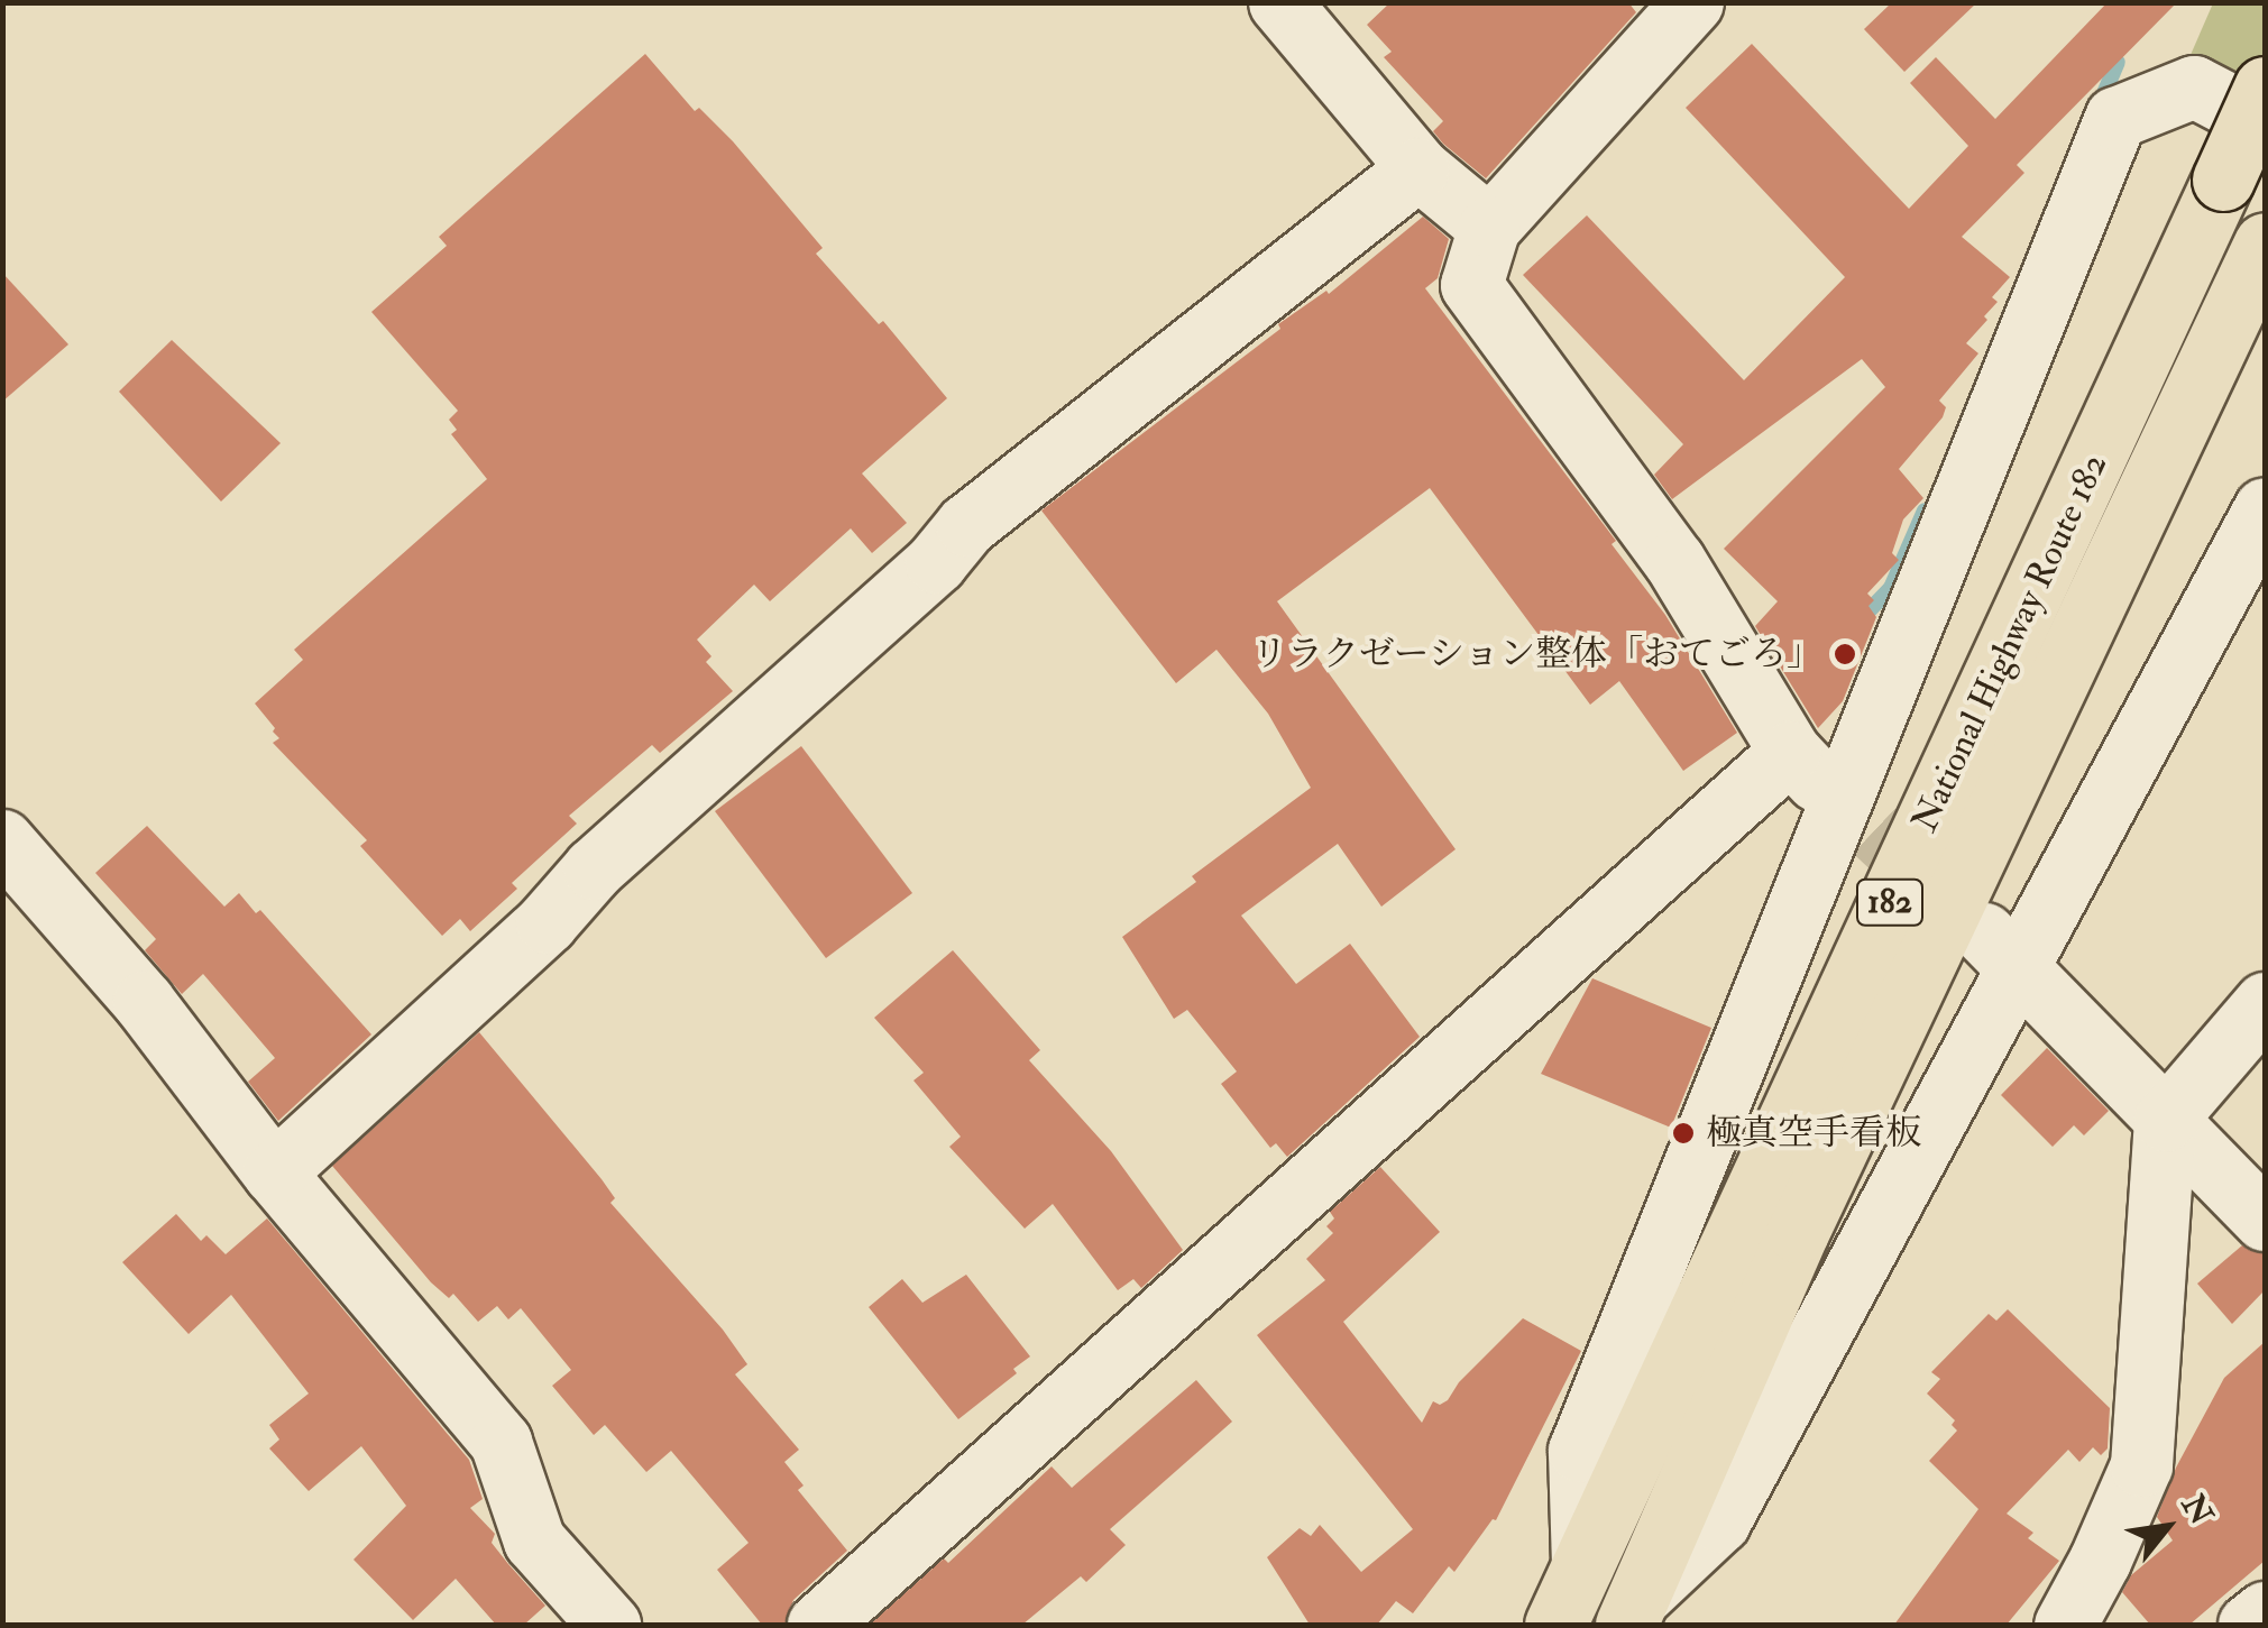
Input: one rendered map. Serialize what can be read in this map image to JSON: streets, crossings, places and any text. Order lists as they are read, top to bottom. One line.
{"streets":{"highway":["National Highway Route 182","182"]},"places":["リラクゼーション整体「おてごろ」","極真空手看板"],"north":"top right"}
